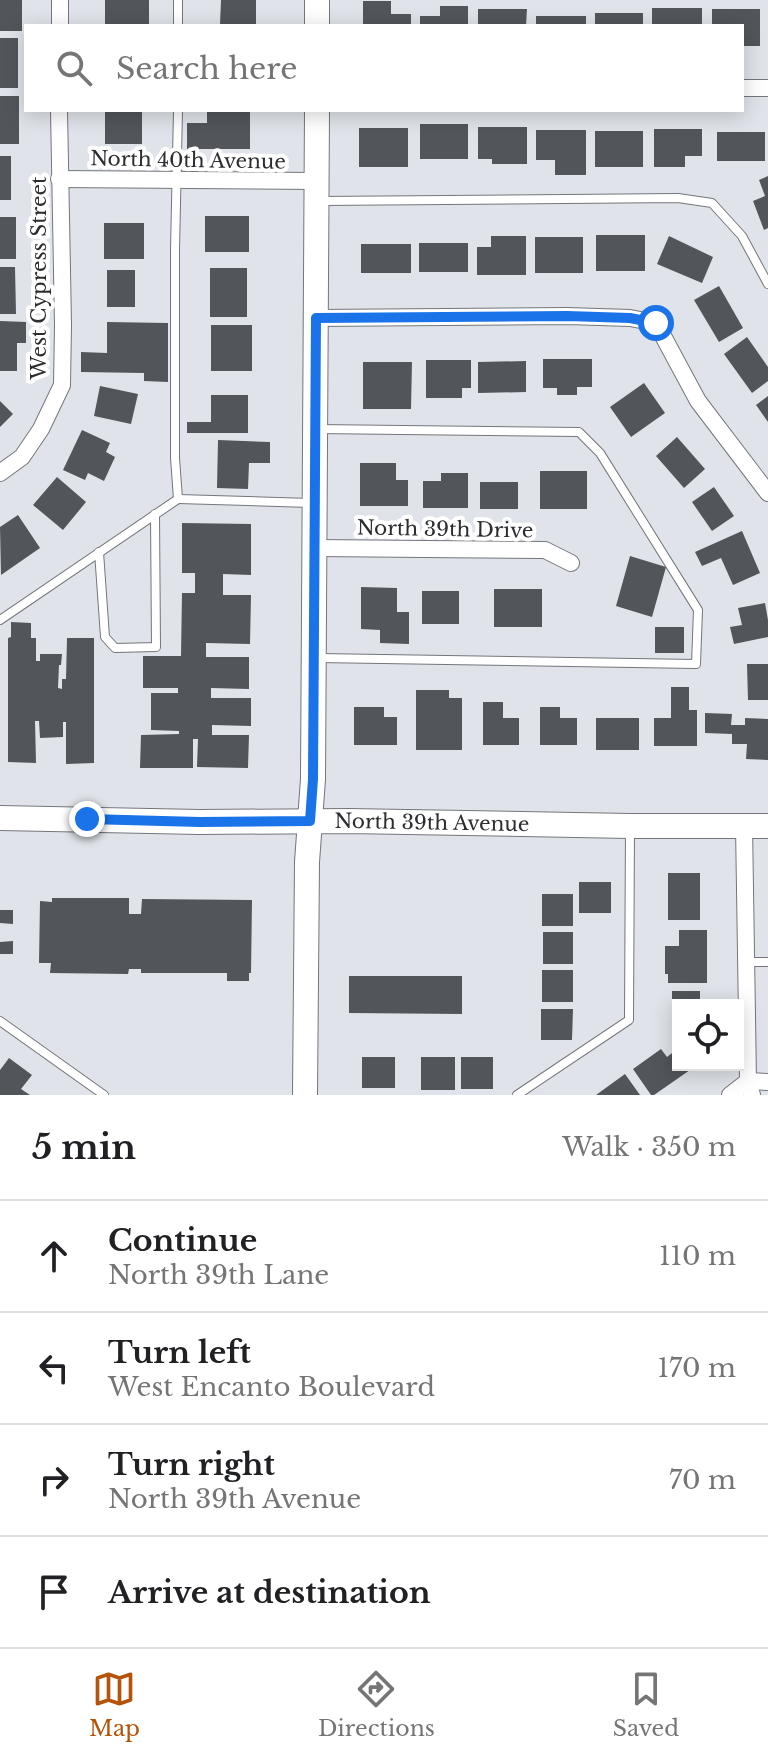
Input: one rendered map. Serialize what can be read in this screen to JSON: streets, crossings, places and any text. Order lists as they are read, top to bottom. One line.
{"streets":{"street":["North 40th Avenue","West Cypress Street","North 39th Drive","North 39th Avenue"]},"crossings":[["North 40th Avenue","West Cypress Street"]],"page":{"search":"Search here","heading":["5 min","Walk · 350 m"],"list":[["Continue","North 39th Lane","110 m"],["Turn left","West Encanto Boulevard","170 m"],["Turn right","North 39th Avenue","70 m"],"Arrive at destination"],"nav":["Map","Directions","Saved"]}}
